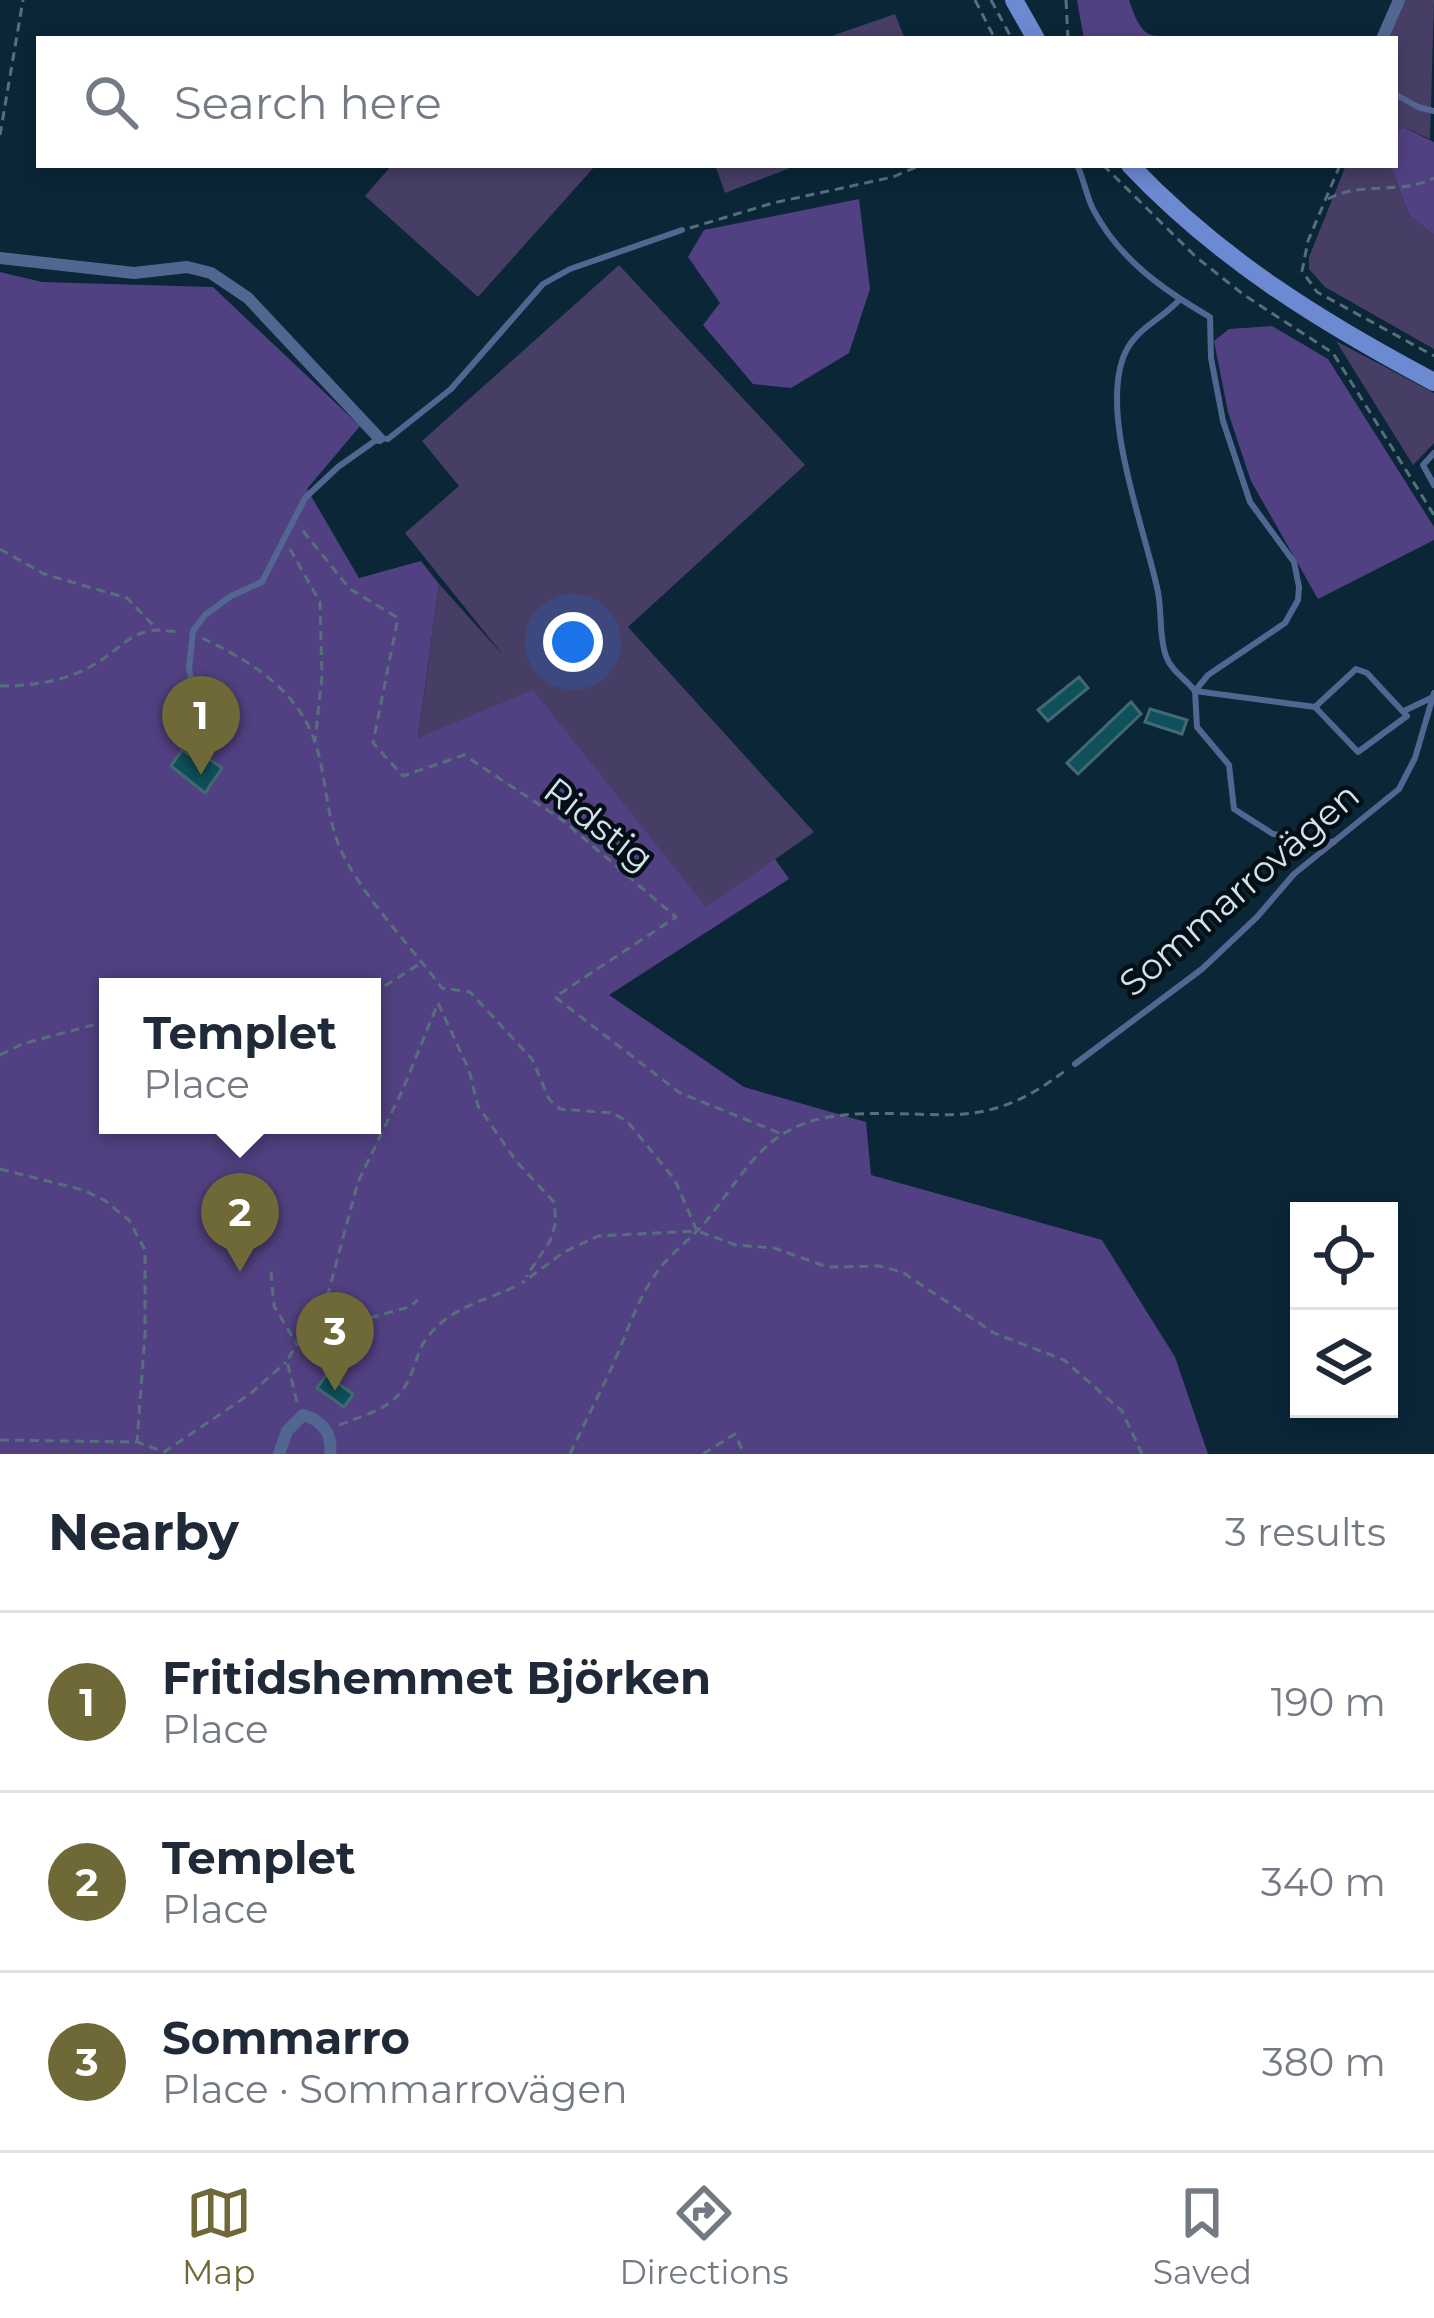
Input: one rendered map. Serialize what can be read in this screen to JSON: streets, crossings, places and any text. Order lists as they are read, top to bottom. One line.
{"streets":{"lane":["Sommarrovägen"],"path":["Ridstig"]},"page":{"search":"Search here","pins":["1","2","3"],"popup":["Templet","Place"],"heading":["Nearby","3 results"],"list":[{"mark":"1","name":"Fritidshemmet Björken","note":"Place","value":"190 m"},{"mark":"2","name":"Templet","note":"Place","value":"340 m"},{"mark":"3","name":"Sommarro","note":"Place · Sommarrovägen","value":"380 m"}],"nav":["Map","Directions","Saved"]}}
